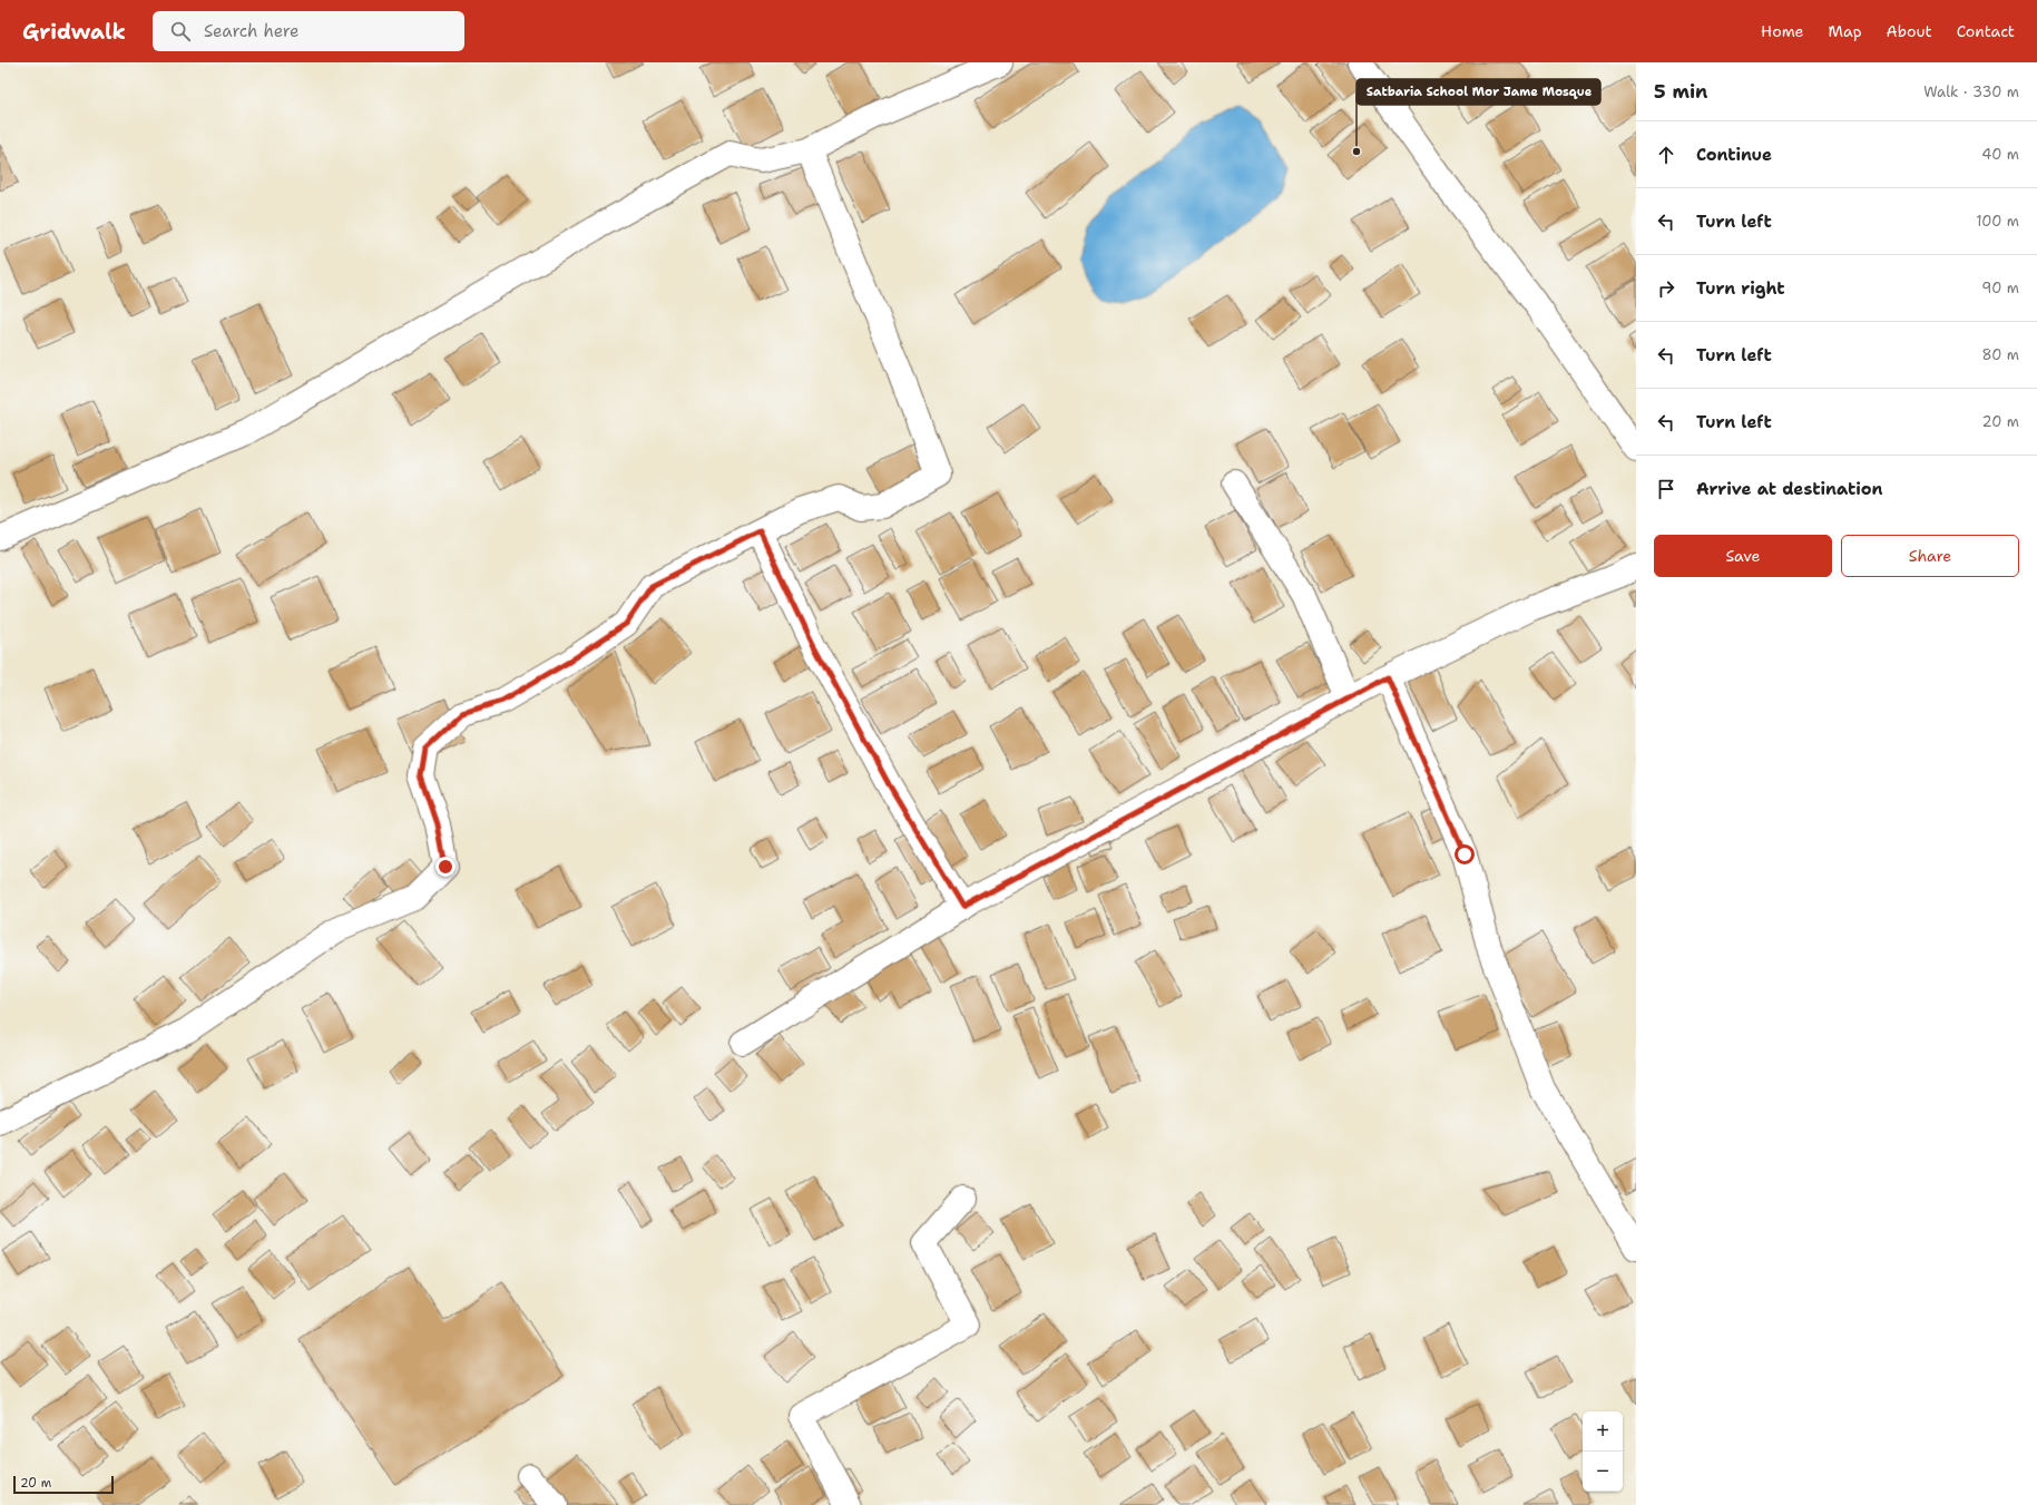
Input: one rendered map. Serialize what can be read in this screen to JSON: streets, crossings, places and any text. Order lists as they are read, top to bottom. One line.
{"places":["Satbaria School Mor Jame Mosque"],"scale_bar":"20 m","page":{"header":"Gridwalk","search":"Search here","nav":["Home","Map","About","Contact"],"heading":["5 min","Walk · 330 m"],"list":[["Continue","40 m"],["Turn left","100 m"],["Turn right","90 m"],["Turn left","80 m"],["Turn left","20 m"],"Arrive at destination"],"buttons":["Save","Share"],"map_buttons":["+","−"],"scale":"20 m"}}
